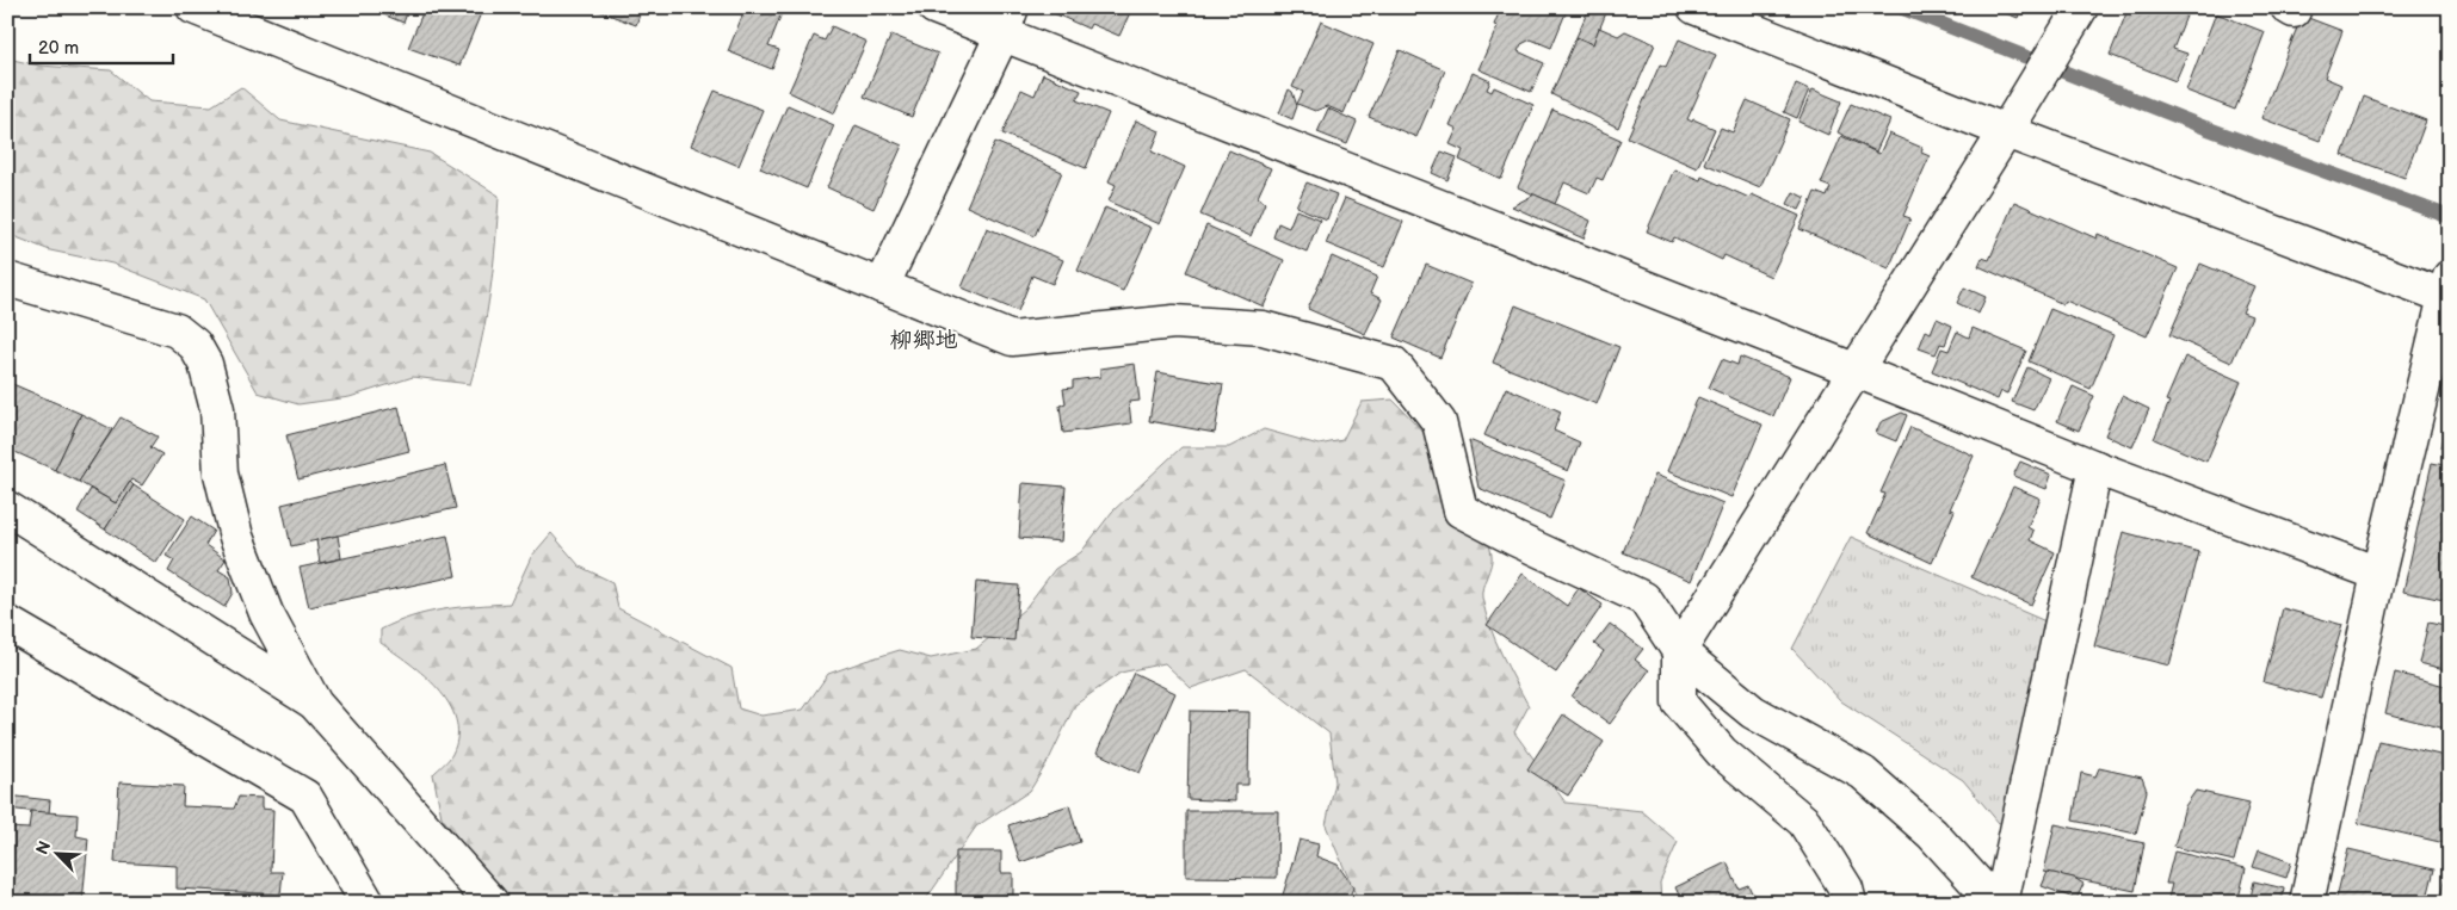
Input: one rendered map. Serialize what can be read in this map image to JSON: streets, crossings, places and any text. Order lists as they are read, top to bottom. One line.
{"districts":["柳郷地"],"scale_bar":"20 m","north":"top left"}
